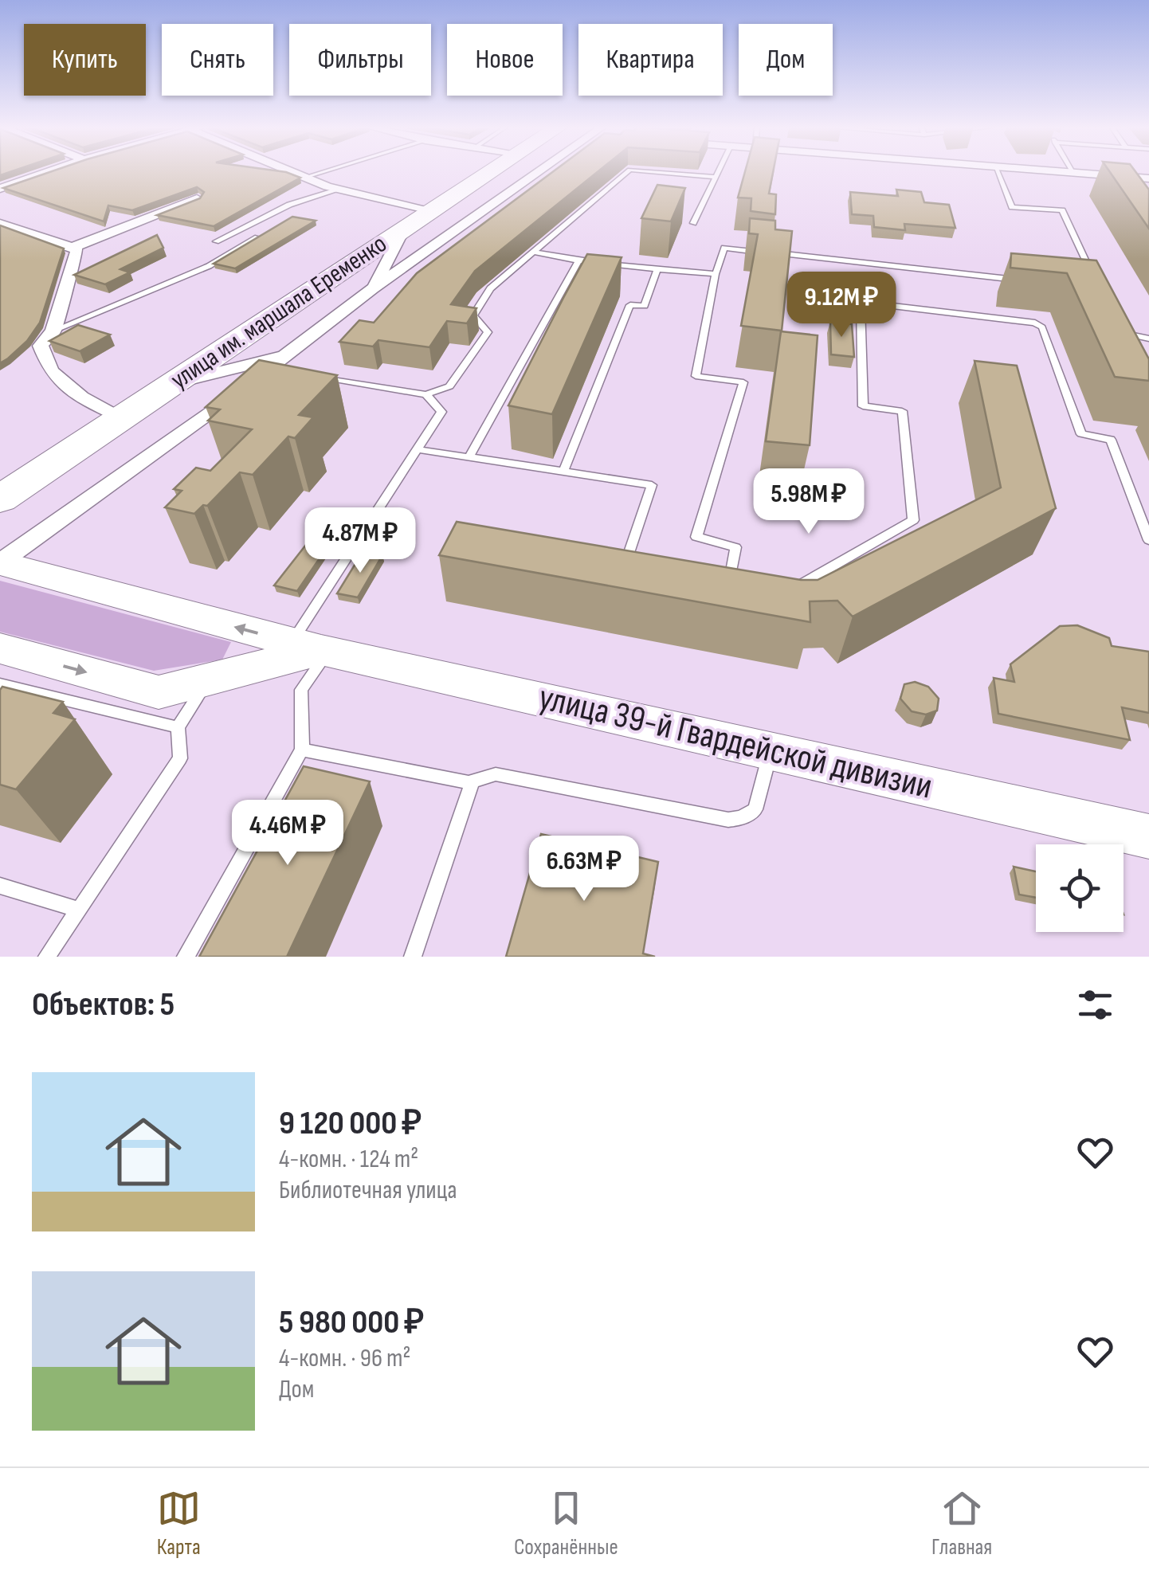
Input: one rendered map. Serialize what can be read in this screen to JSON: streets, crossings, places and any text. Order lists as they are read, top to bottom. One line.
{"streets":{"highway":["улица им. маршала Еременко"],"main road":["улица 39-й Гвардейской дивизии"]},"page":{"chip":["Купить","Снять","Фильтры","Новое","Квартира","Дом"],"price":["9.12M ₽","5.98M ₽","4.87M ₽","4.46M ₽","6.63M ₽"],"heading":"Объектов: 5","list":[{"name":"9 120 000 ₽","note":"4-комн. · 124 m² · Библиотечная улица"},{"name":"5 980 000 ₽","note":"4-комн. · 96 m² · Дом"}],"tabs":["Карта","Сохранённые","Главная"]}}
